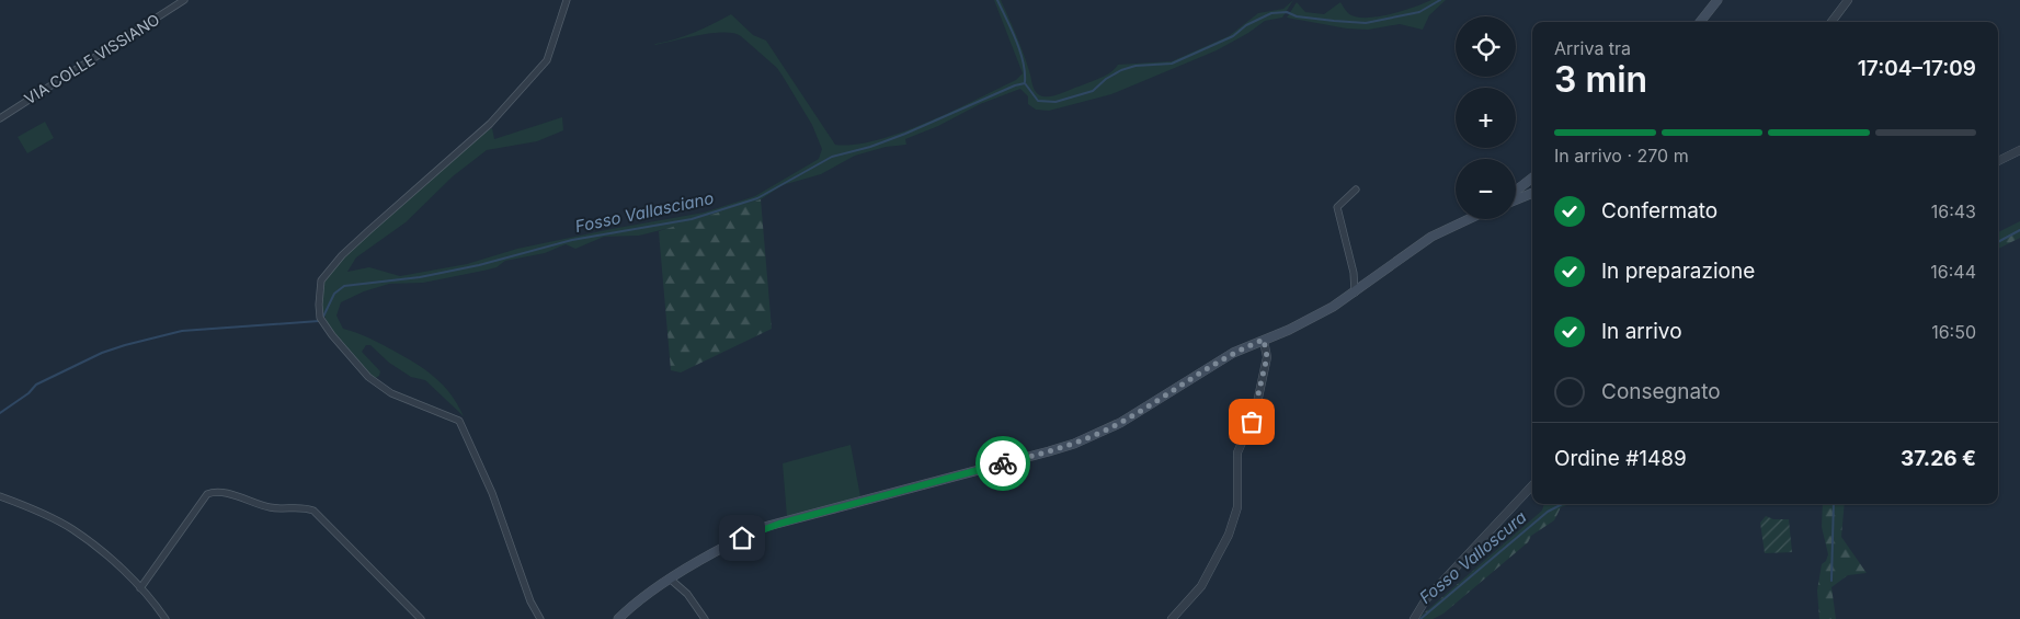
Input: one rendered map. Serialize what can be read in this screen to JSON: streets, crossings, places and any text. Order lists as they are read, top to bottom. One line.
{"streets":{"street":["VIA COLLE VISSIANO"]},"water":["Fosso Vallasciano","Fosso Valloscura"],"page":{"map_buttons":["+","−"],"heading":["3 min","Arriva tra","17:04–17:09"],"panel":["Ordine #1489","37.26 €"],"bar":"In arrivo · 270 m","list":[["Confermato","16:43"],["In preparazione","16:44"],["In arrivo","16:50"],"Consegnato"]}}
